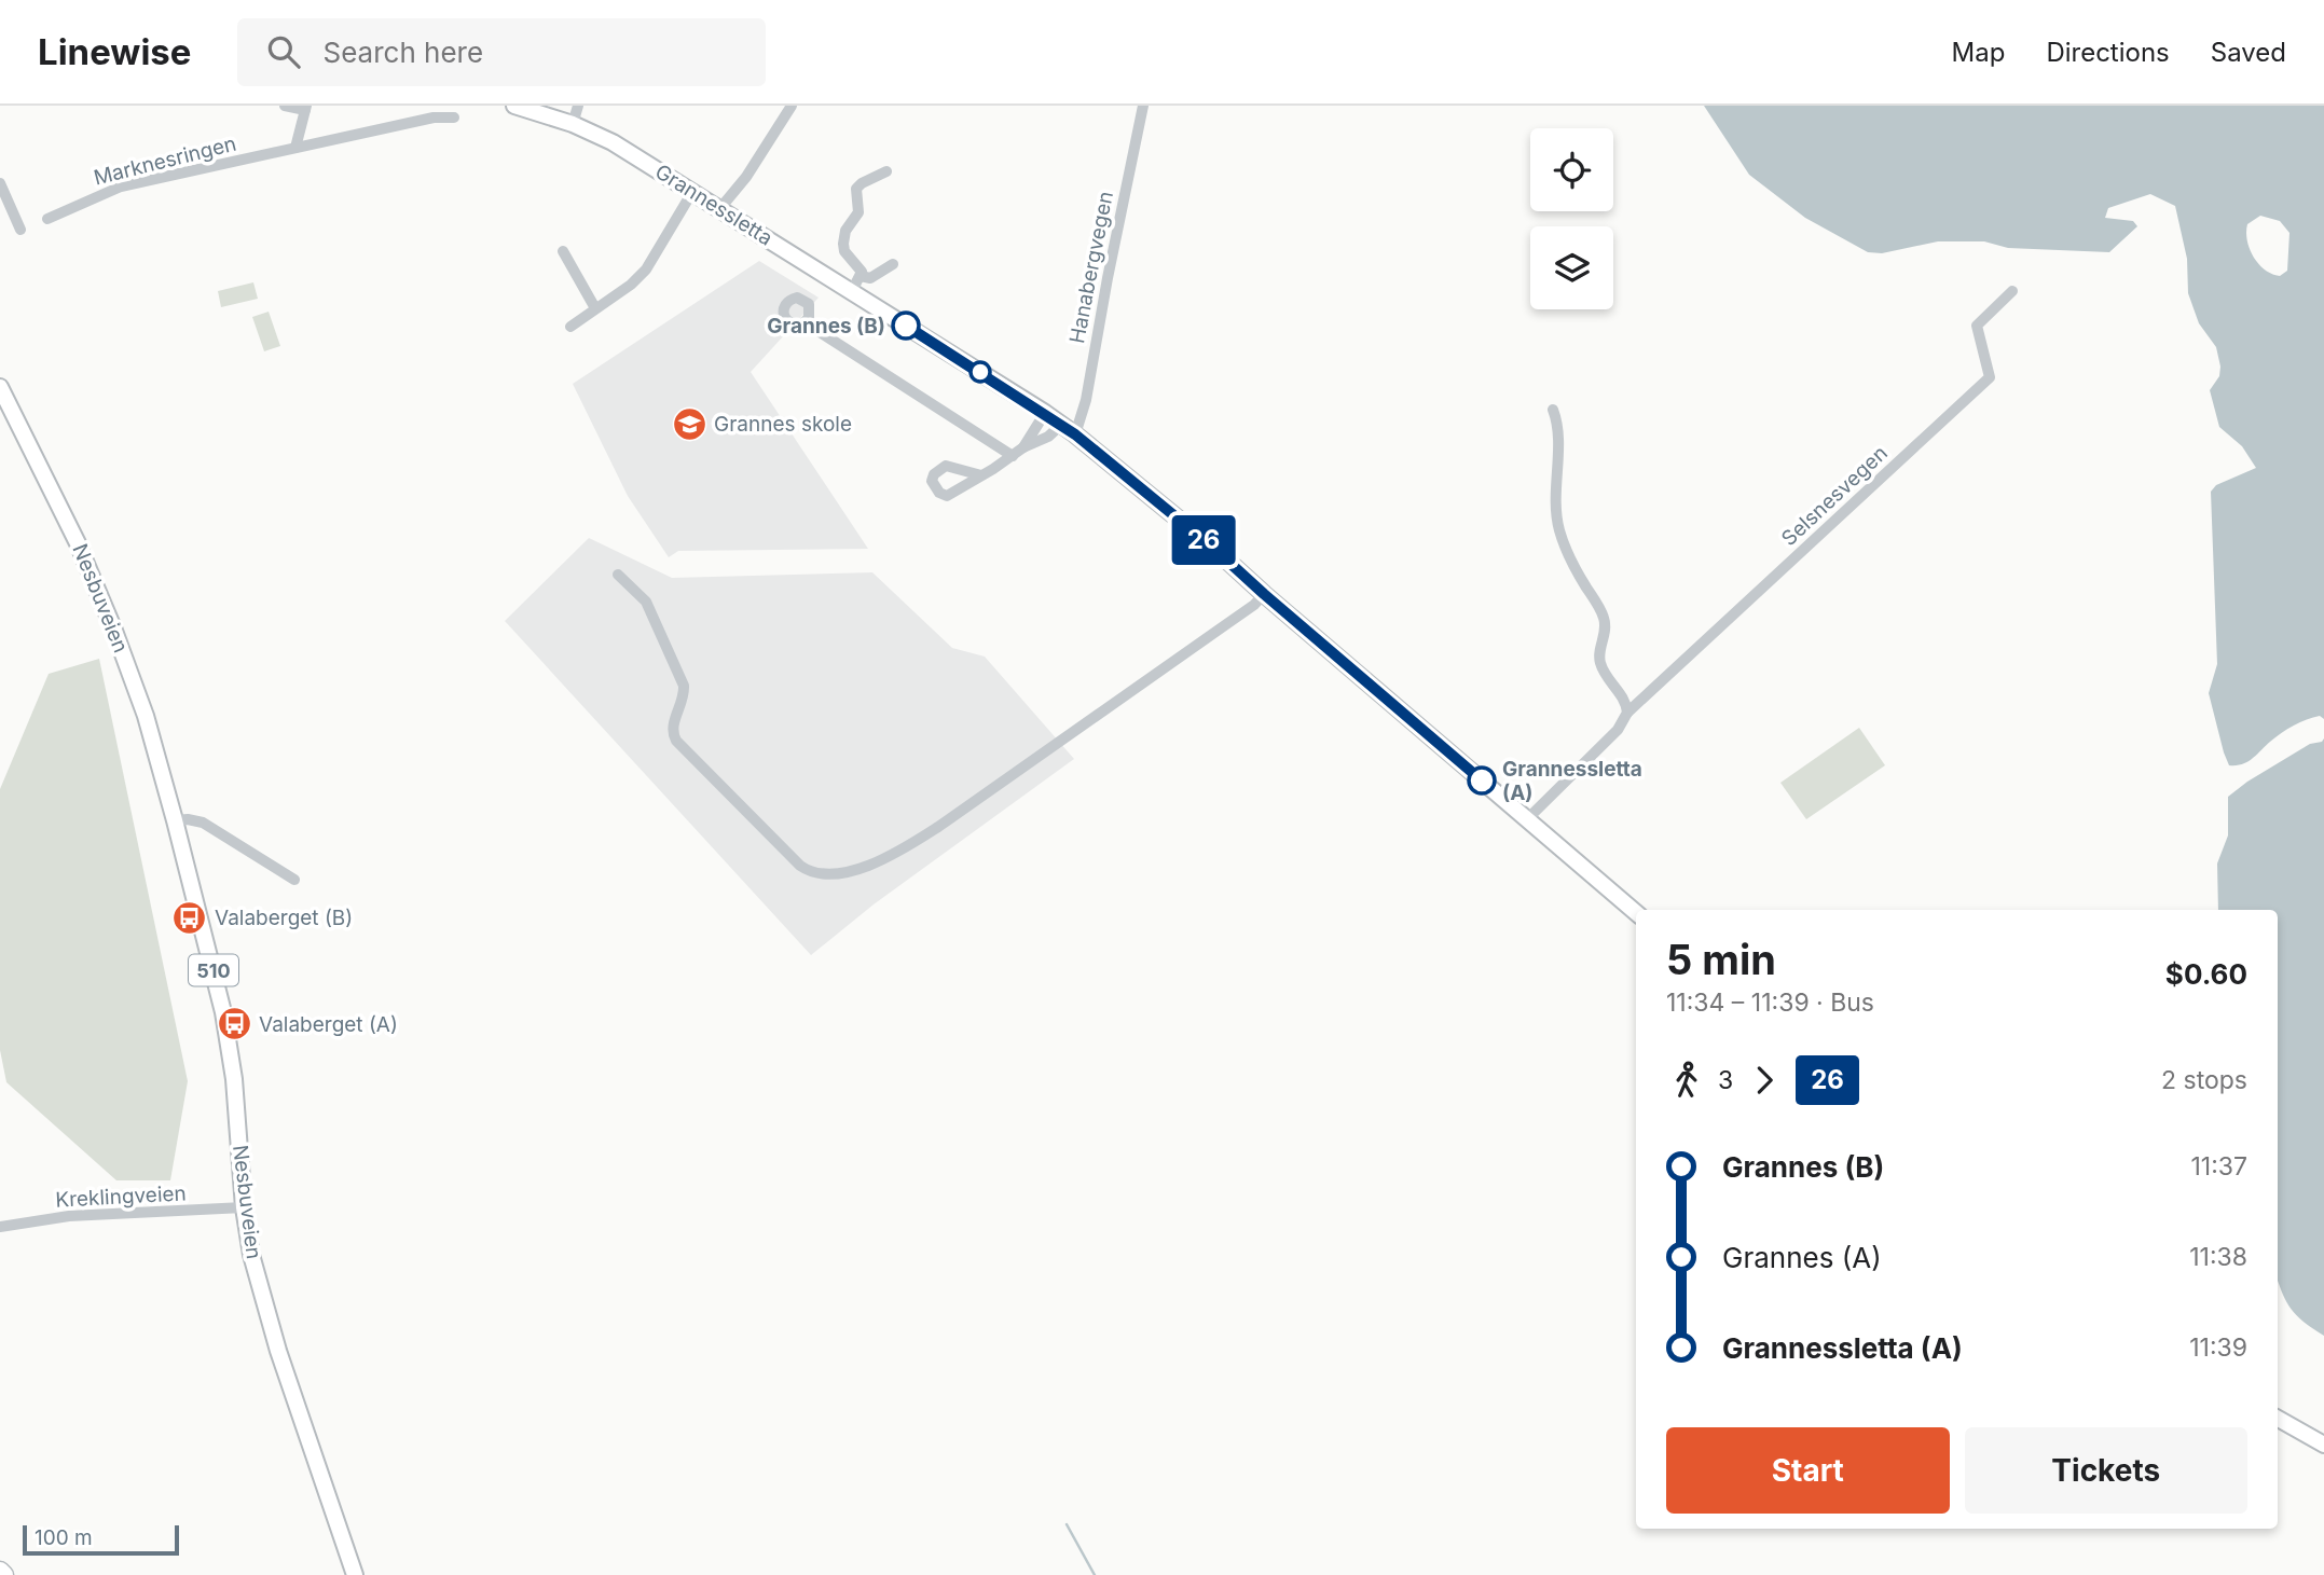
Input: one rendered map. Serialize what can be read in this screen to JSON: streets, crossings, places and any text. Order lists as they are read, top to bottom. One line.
{"streets":{"main road":["Grannessletta","Nesbuveien","510"],"street":["Marknesringen","Hanabergvegen","Selsnesvegen","Kreklingveien"]},"crossings":[["Grannessletta","Hanabergvegen"],["Grannessletta","Selsnesvegen"],["Nesbuveien","Kreklingveien"]],"places":{"other":["Grannes (B)","Grannessletta (A)"],"school or university":["Grannes skole"],"bus stop":["Valaberget (B)","Valaberget (A)"]},"lines":["bus line 26"],"scale_bar":"100 m","page":{"header":"Linewise","search":"Search here","nav":["Map","Directions","Saved"],"on_map":"26","heading":["5 min","11:34 – 11:39 · Bus","$0.60"],"legs":["3","26","2 stops"],"list":[{"name":"Grannes (B)","value":"11:37"},{"name":"Grannes (A)","value":"11:38"},{"name":"Grannessletta (A)","value":"11:39"}],"buttons":["Start","Tickets"],"scale":"100 m"}}
